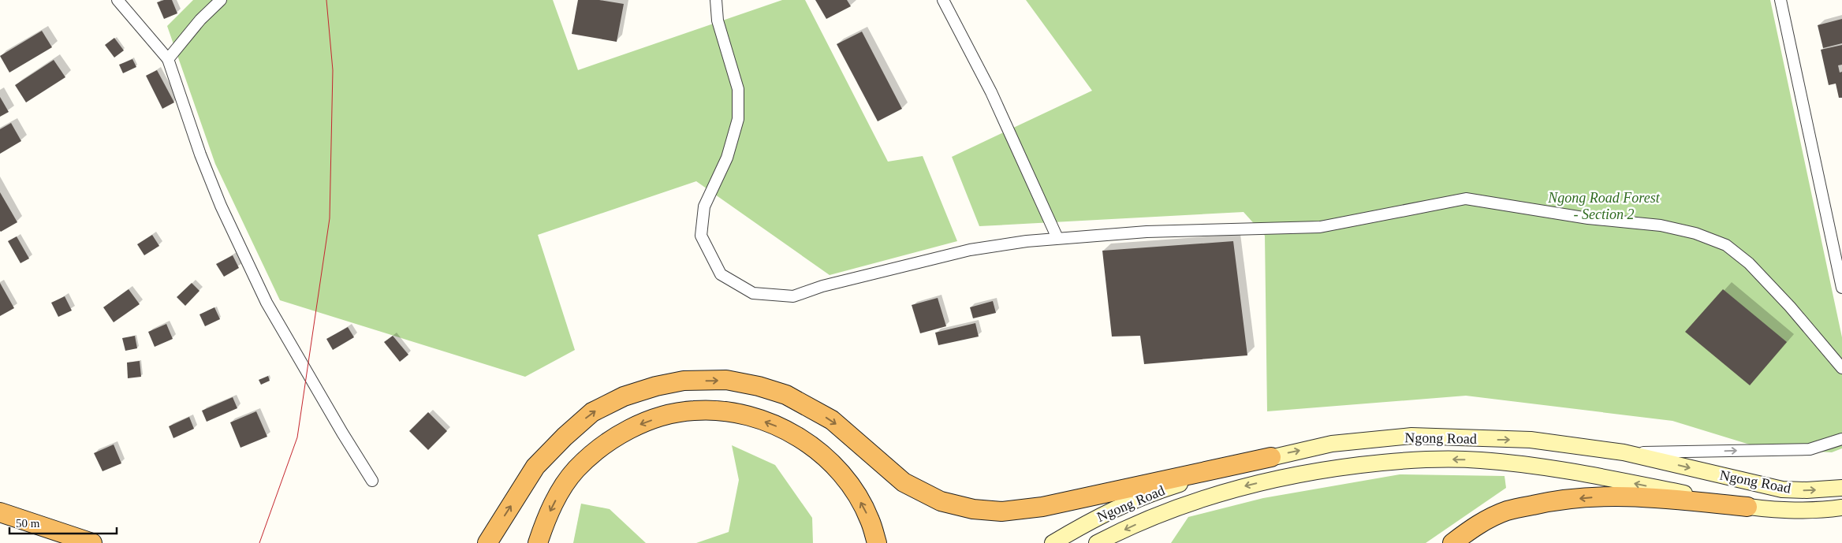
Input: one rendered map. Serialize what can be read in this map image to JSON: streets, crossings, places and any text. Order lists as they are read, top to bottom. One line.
{"streets":{"main road":["Ngong Road"]},"parks":["Ngong Road Forest - Section 2"],"scale_bar":"50 m"}
